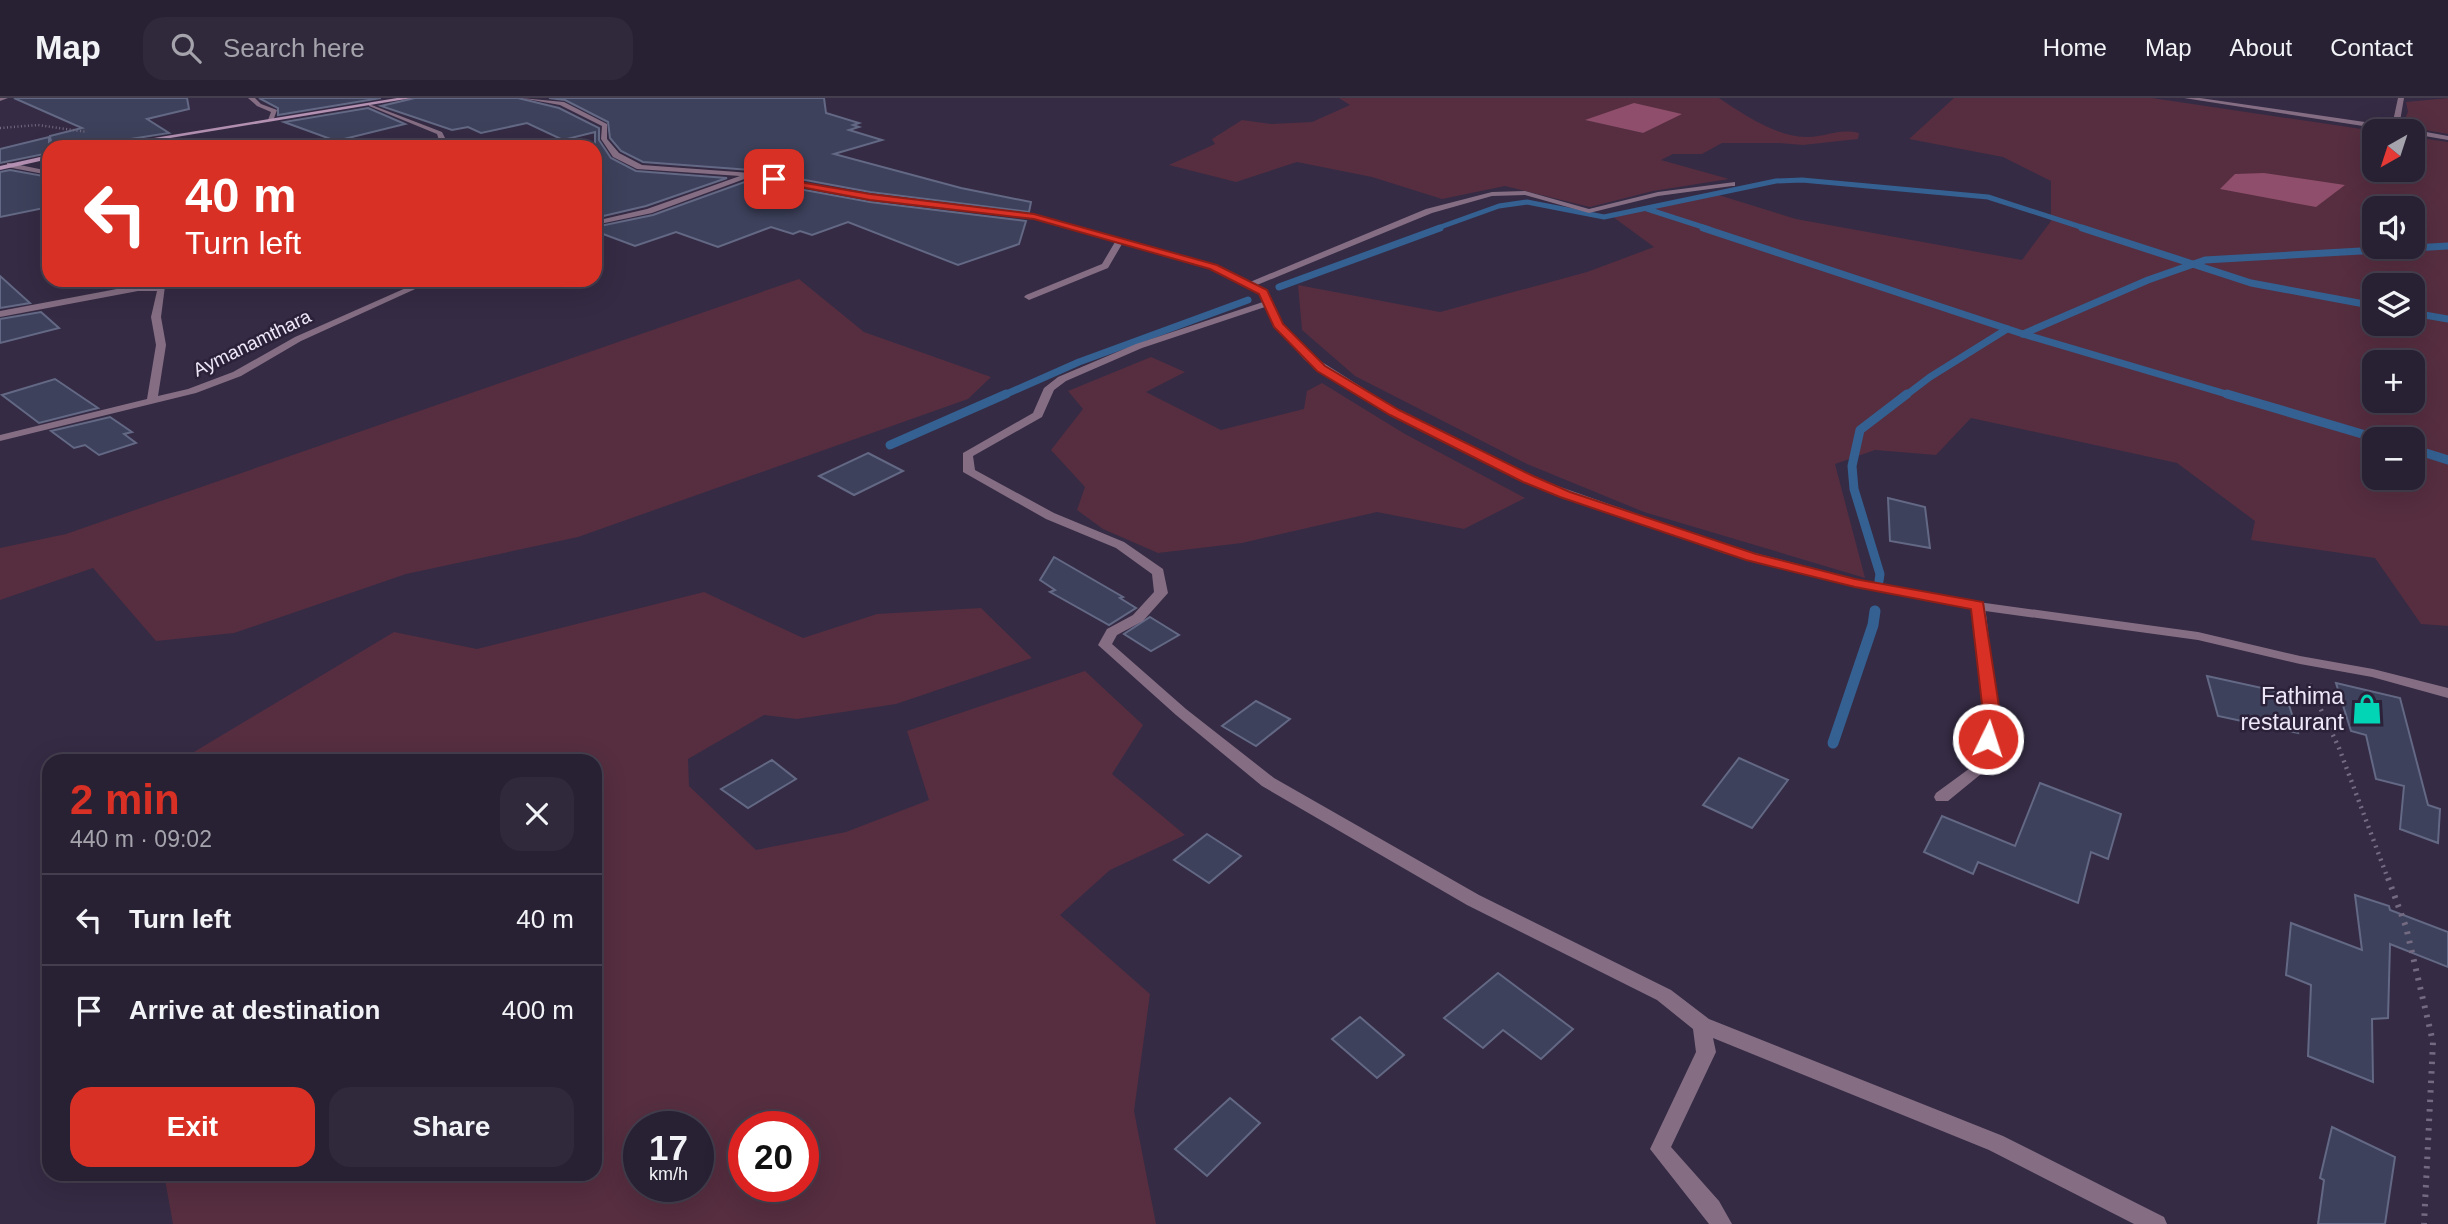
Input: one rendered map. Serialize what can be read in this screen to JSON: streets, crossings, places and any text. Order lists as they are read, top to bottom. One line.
{"streets":{"street":["Aymanamthara"]},"places":{"shop":["Fathima restaurant"]},"north":"bottom left","page":{"header":"Map","search":"Search here","nav":["Home","Map","About","Contact"],"map_buttons":["+","−"],"turn":["40 m","Turn left"],"heading":["2 min","440 m · 09:02"],"list":[{"name":"Turn left","value":"40 m"},{"name":"Arrive at destination","value":"400 m"}],"buttons":["Exit","Share"],"speed":"17 km/h","limit":"20"}}
